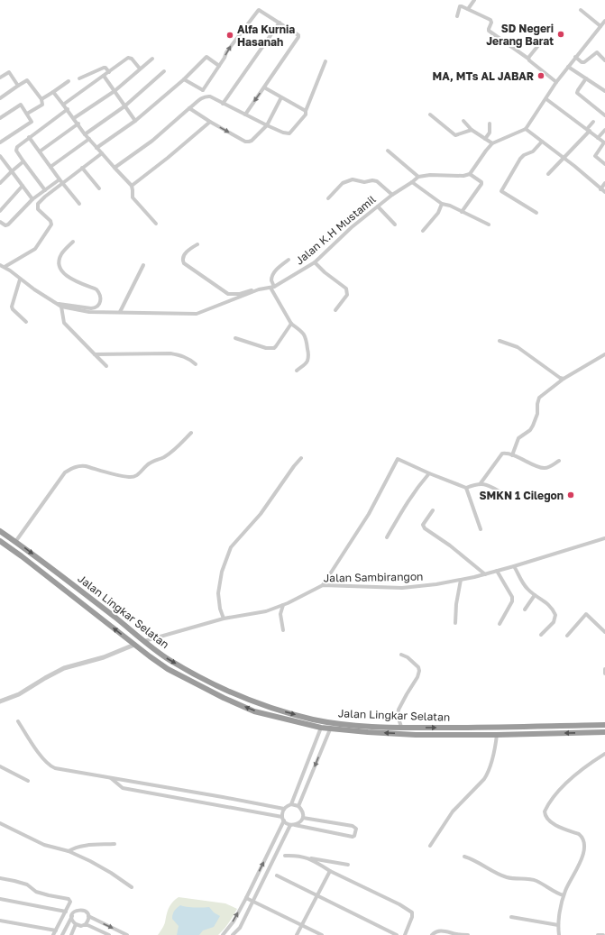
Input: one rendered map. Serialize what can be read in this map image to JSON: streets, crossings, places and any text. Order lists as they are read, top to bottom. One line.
{"streets":{"highway":["Jalan Lingkar Selatan"],"street":["Jalan K.H Mustamil","Jalan Sambirangon"]},"crossings":[["Jalan Sambirangon","Jalan Lingkar Selatan"]],"places":["SD Negeri Jerang Barat","Alfa Kurnia Hasanah","MA, MTs AL JABAR","SMKN 1 Cilegon"]}
